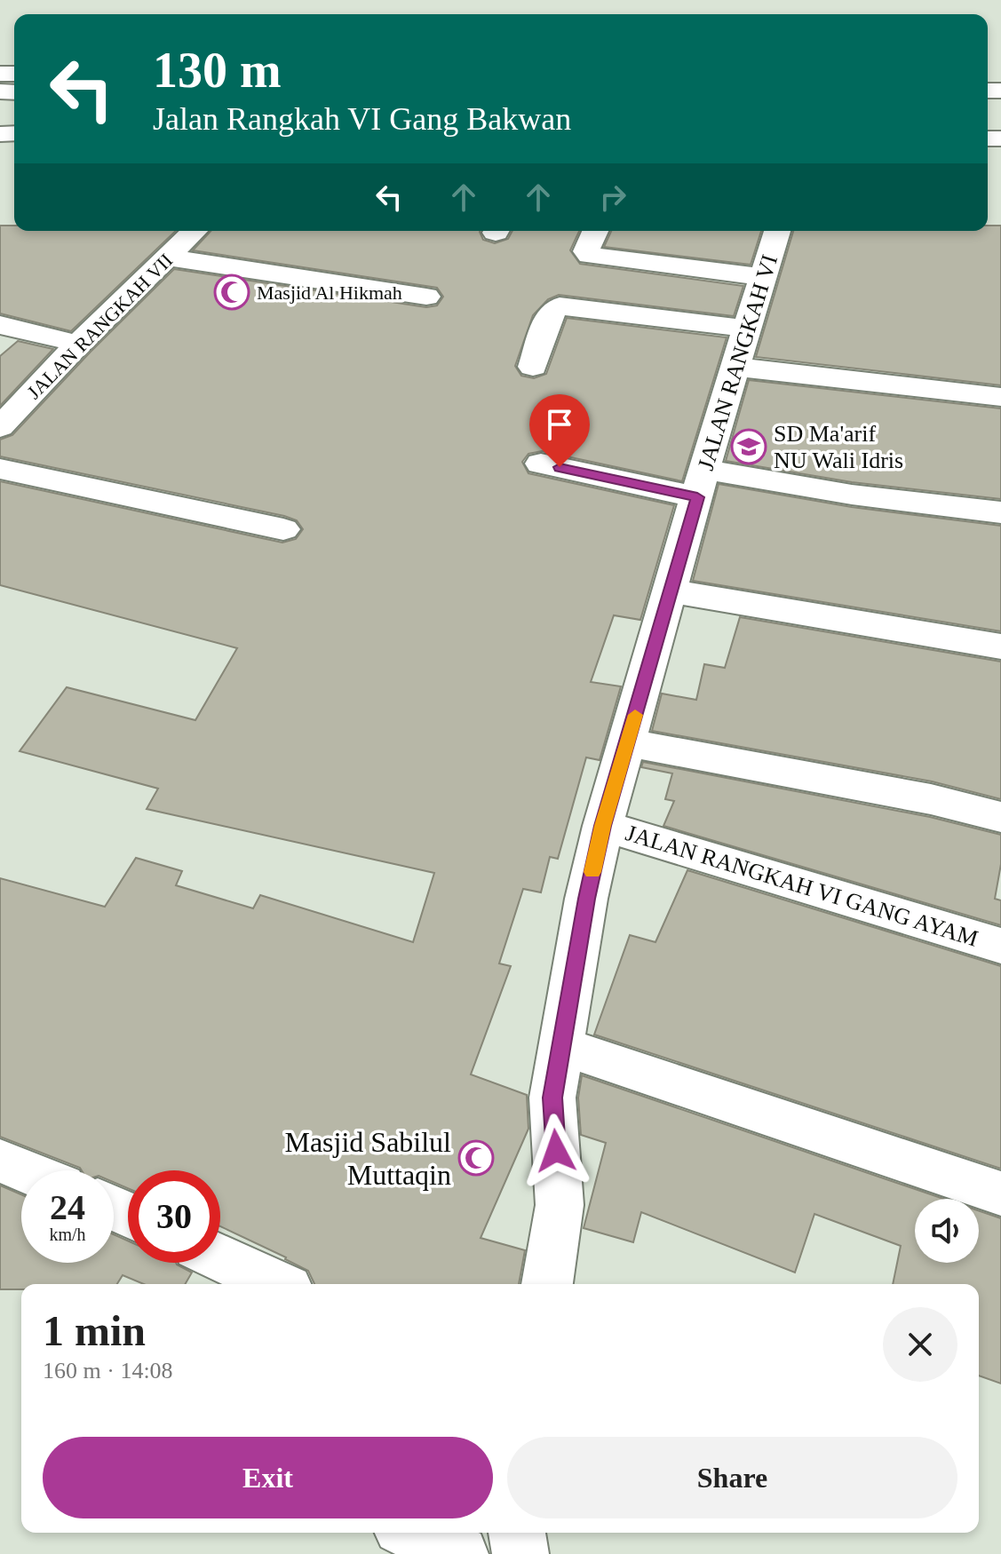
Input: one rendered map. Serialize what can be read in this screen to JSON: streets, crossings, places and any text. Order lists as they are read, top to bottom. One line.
{"streets":{"street":["JALAN RANGKAH VII","JALAN RANGKAH VI","JALAN RANGKAH VI GANG AYAM"]},"crossings":[["JALAN RANGKAH VI","JALAN RANGKAH VI GANG AYAM"]],"places":{"mosque":["Masjid Al Hikmah","Masjid Sabilul Muttaqin"],"school or university":["SD Ma'arif NU Wali Idris"]},"page":{"turn":["130 m","Jalan Rangkah VI Gang Bakwan"],"speed":"24 km/h","limit":"30","heading":["1 min","160 m · 14:08"],"buttons":["Exit","Share"]}}
